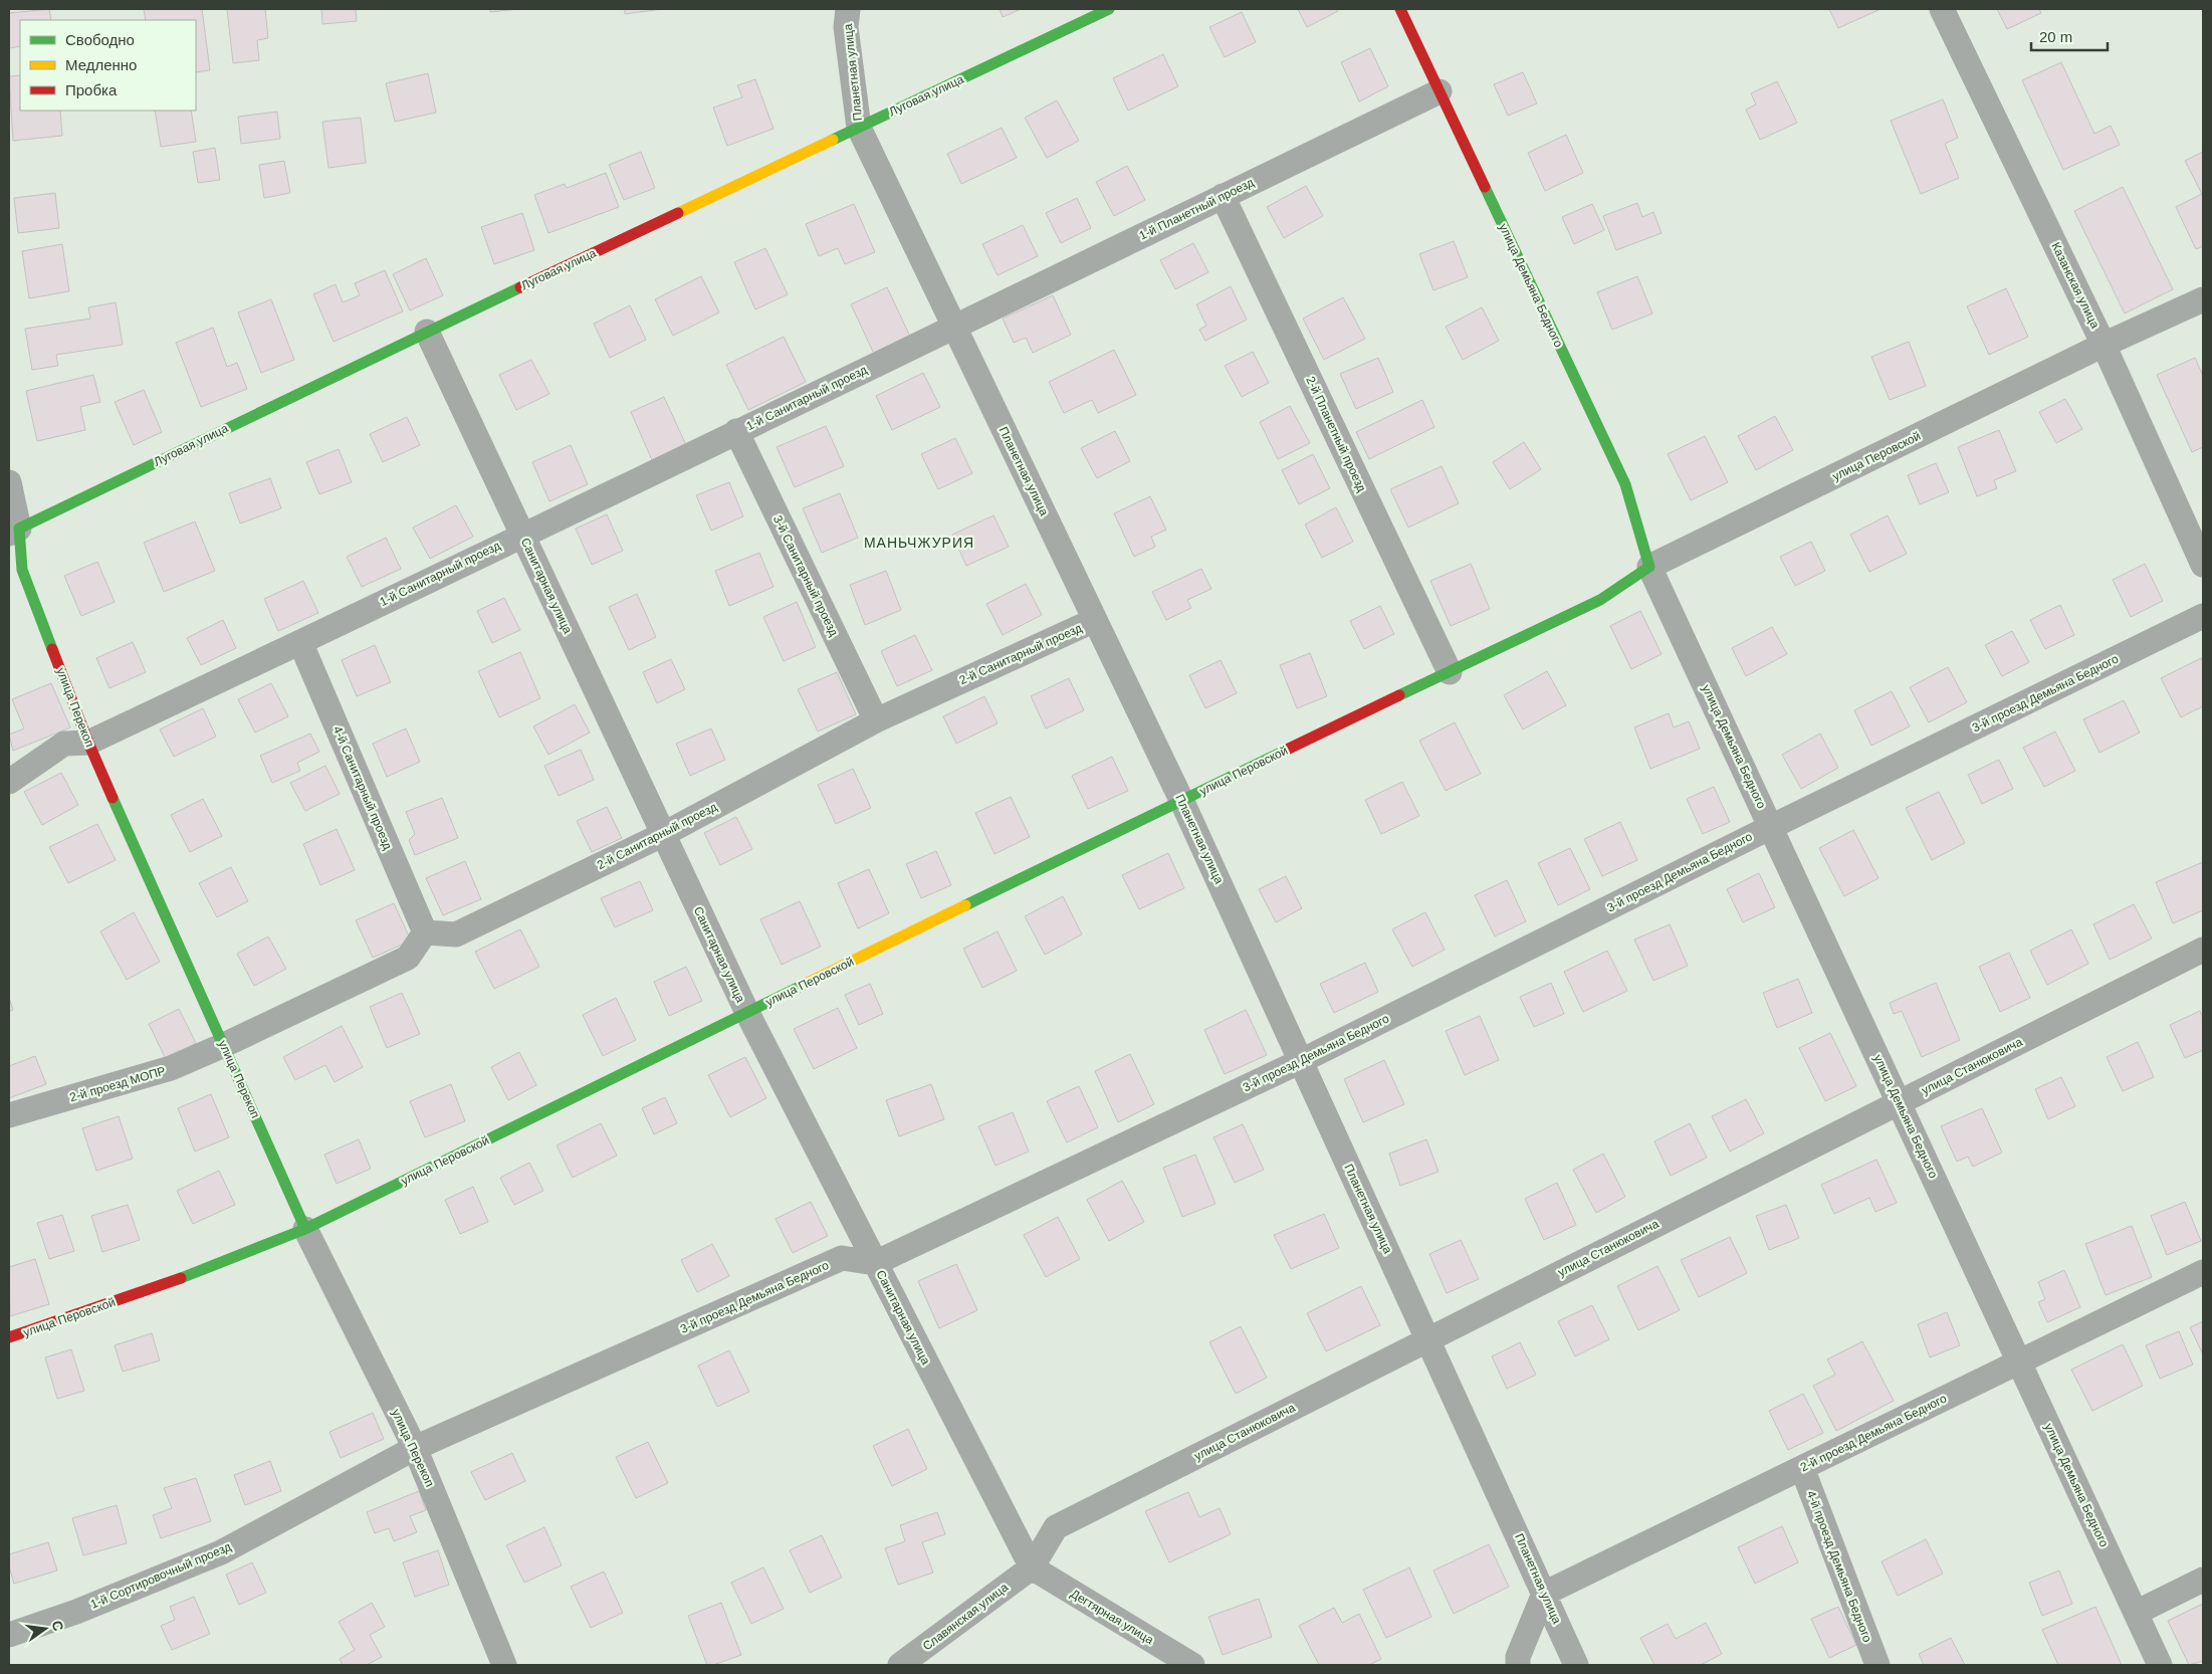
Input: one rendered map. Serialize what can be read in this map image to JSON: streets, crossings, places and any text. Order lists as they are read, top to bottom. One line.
{"streets":{"main road":["Луговая улица","улица Демьяна Бедного","улица Перовской","улица Перекоп"],"street":["Планетная улица","1-й Планетный проезд","Казанская улица","1-й Санитарный проезд","2-й Планетный проезд","3-й Санитарный проезд","Санитарная улица","2-й Санитарный проезд","3-й проезд Демьяна Бедного","4-й Санитарный проезд","улица Станюковича","2-й проезд МОПР","2-й проезд Демьяна Бедного","4-й проезд Демьяна Бедного","1-й Сортировочный проезд","Славянская улица","Дегтярная улица"]},"crossings":[["Планетная улица","Луговая улица"],["Планетная улица","1-й Планетный проезд"],["Планетная улица","1-й Санитарный проезд"],["Планетная улица","улица Перовской"],["Планетная улица","2-й Санитарный проезд"],["Планетная улица","3-й проезд Демьяна Бедного"],["Планетная улица","улица Станюковича"],["Планетная улица","2-й проезд Демьяна Бедного"],["Луговая улица","Санитарная улица"],["Луговая улица","улица Перекоп"],["1-й Планетный проезд","улица Демьяна Бедного"],["1-й Планетный проезд","1-й Санитарный проезд"],["1-й Планетный проезд","2-й Планетный проезд"],["улица Демьяна Бедного","улица Перовской"],["улица Демьяна Бедного","3-й проезд Демьяна Бедного"],["улица Демьяна Бедного","улица Станюковича"],["улица Демьяна Бедного","2-й проезд Демьяна Бедного"],["Казанская улица","улица Перовской"],["1-й Санитарный проезд","3-й Санитарный проезд"],["1-й Санитарный проезд","Санитарная улица"],["1-й Санитарный проезд","улица Перекоп"],["1-й Санитарный проезд","4-й Санитарный проезд"],["2-й Планетный проезд","улица Перовской"],["улица Перовской","Санитарная улица"],["улица Перовской","улица Перекоп"],["3-й Санитарный проезд","2-й Санитарный проезд"],["Санитарная улица","2-й Санитарный проезд"],["Санитарная улица","3-й проезд Демьяна Бедного"],["Санитарная улица","улица Станюковича"],["Санитарная улица","Славянская улица"],["Санитарная улица","Дегтярная улица"],["2-й Санитарный проезд","4-й Санитарный проезд"],["3-й проезд Демьяна Бедного","улица Перекоп"],["3-й проезд Демьяна Бедного","1-й Сортировочный проезд"],["улица Перекоп","2-й проезд МОПР"],["улица Перекоп","1-й Сортировочный проезд"],["улица Станюковича","Славянская улица"],["улица Станюковича","Дегтярная улица"],["2-й проезд Демьяна Бедного","4-й проезд Демьяна Бедного"],["Славянская улица","Дегтярная улица"]],"districts":["МАНЬЧЖУРИЯ"],"legend":["Свободно","Медленно","Пробка"],"scale_bar":"20 m","north":"right"}
